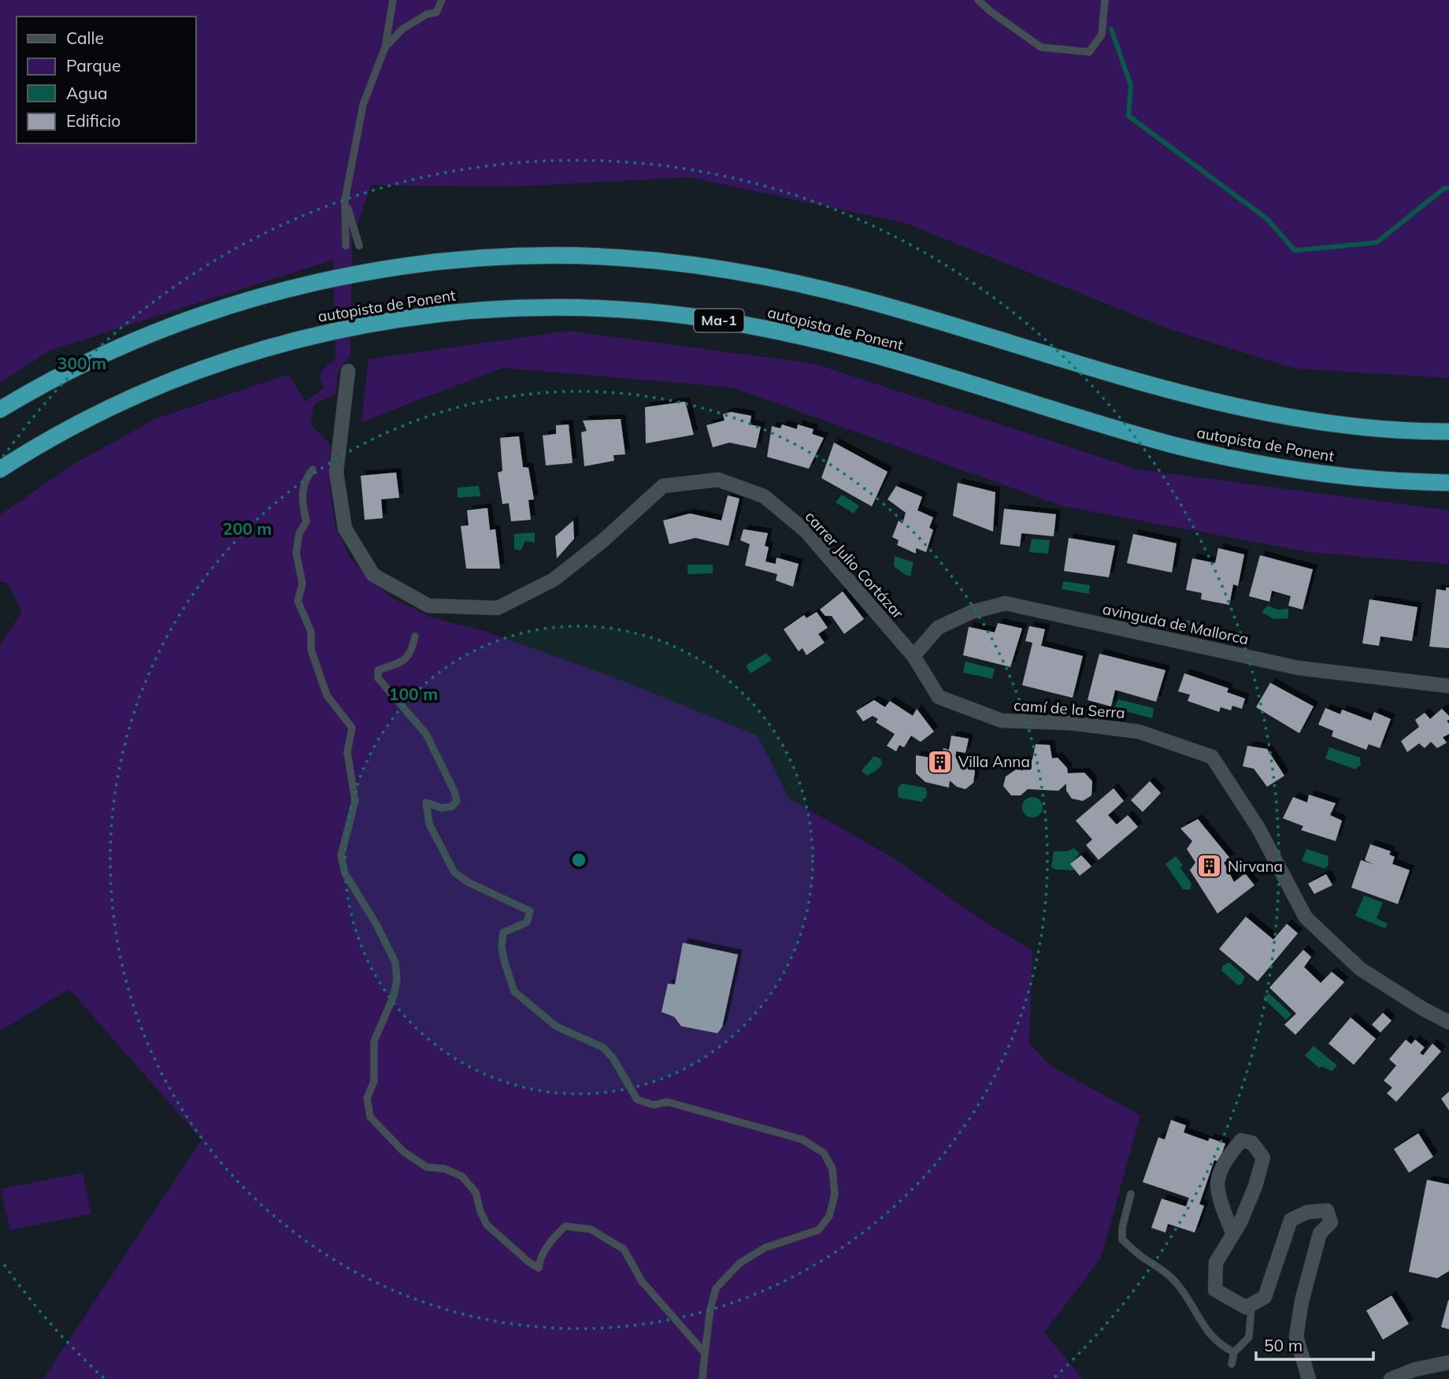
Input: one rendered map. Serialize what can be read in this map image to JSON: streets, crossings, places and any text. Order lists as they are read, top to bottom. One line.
{"streets":{"highway":["autopista de Ponent","Ma-1"],"street":["carrer Julio Cortázar","avinguda de Mallorca","camí de la Serra"]},"crossings":[["carrer Julio Cortázar","avinguda de Mallorca"],["carrer Julio Cortázar","camí de la Serra"],["avinguda de Mallorca","camí de la Serra"]],"places":{"building":["Villa Anna","Nirvana"]},"legend":["Calle","Parque","Agua","Edificio"],"scale_bar":"50 m","rings":["300 m","200 m","100 m"]}
